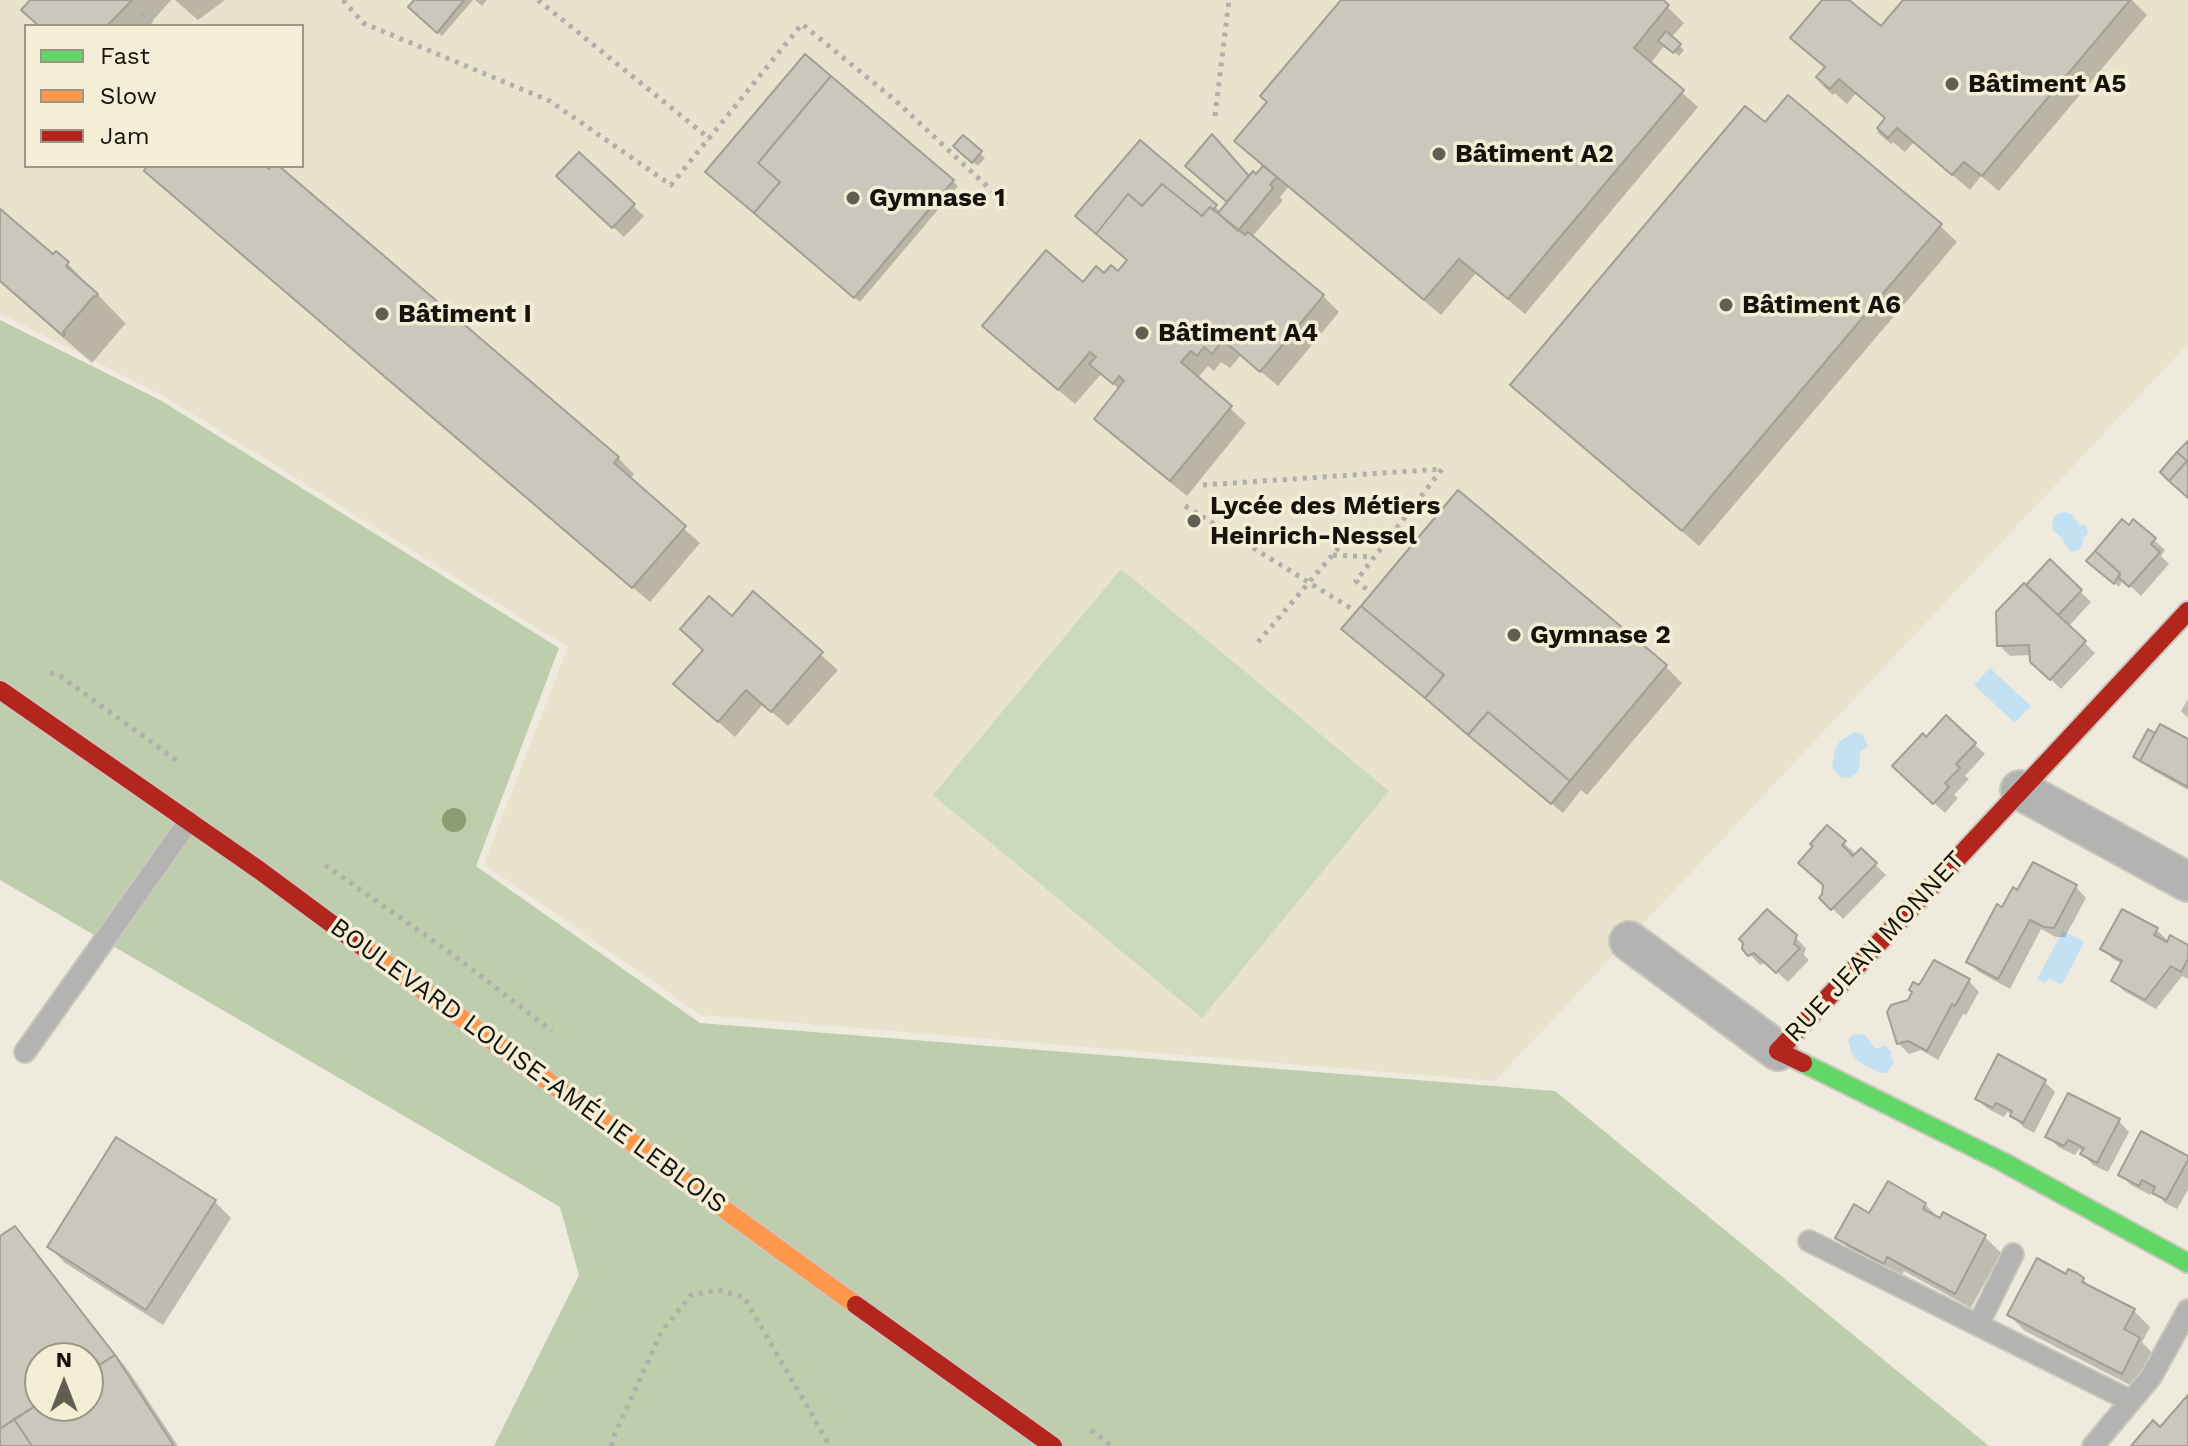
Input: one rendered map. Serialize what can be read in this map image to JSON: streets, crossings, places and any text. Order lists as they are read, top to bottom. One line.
{"streets":{"main road":["RUE JEAN MONNET","BOULEVARD LOUISE-AMÉLIE LEBLOIS"]},"places":["Bâtiment A5","Bâtiment A2","Gymnase 1","Bâtiment A6","Bâtiment I","Bâtiment A4","Lycée des Métiers Heinrich-Nessel","Gymnase 2"],"legend":["Fast","Slow","Jam"],"north":"top"}
